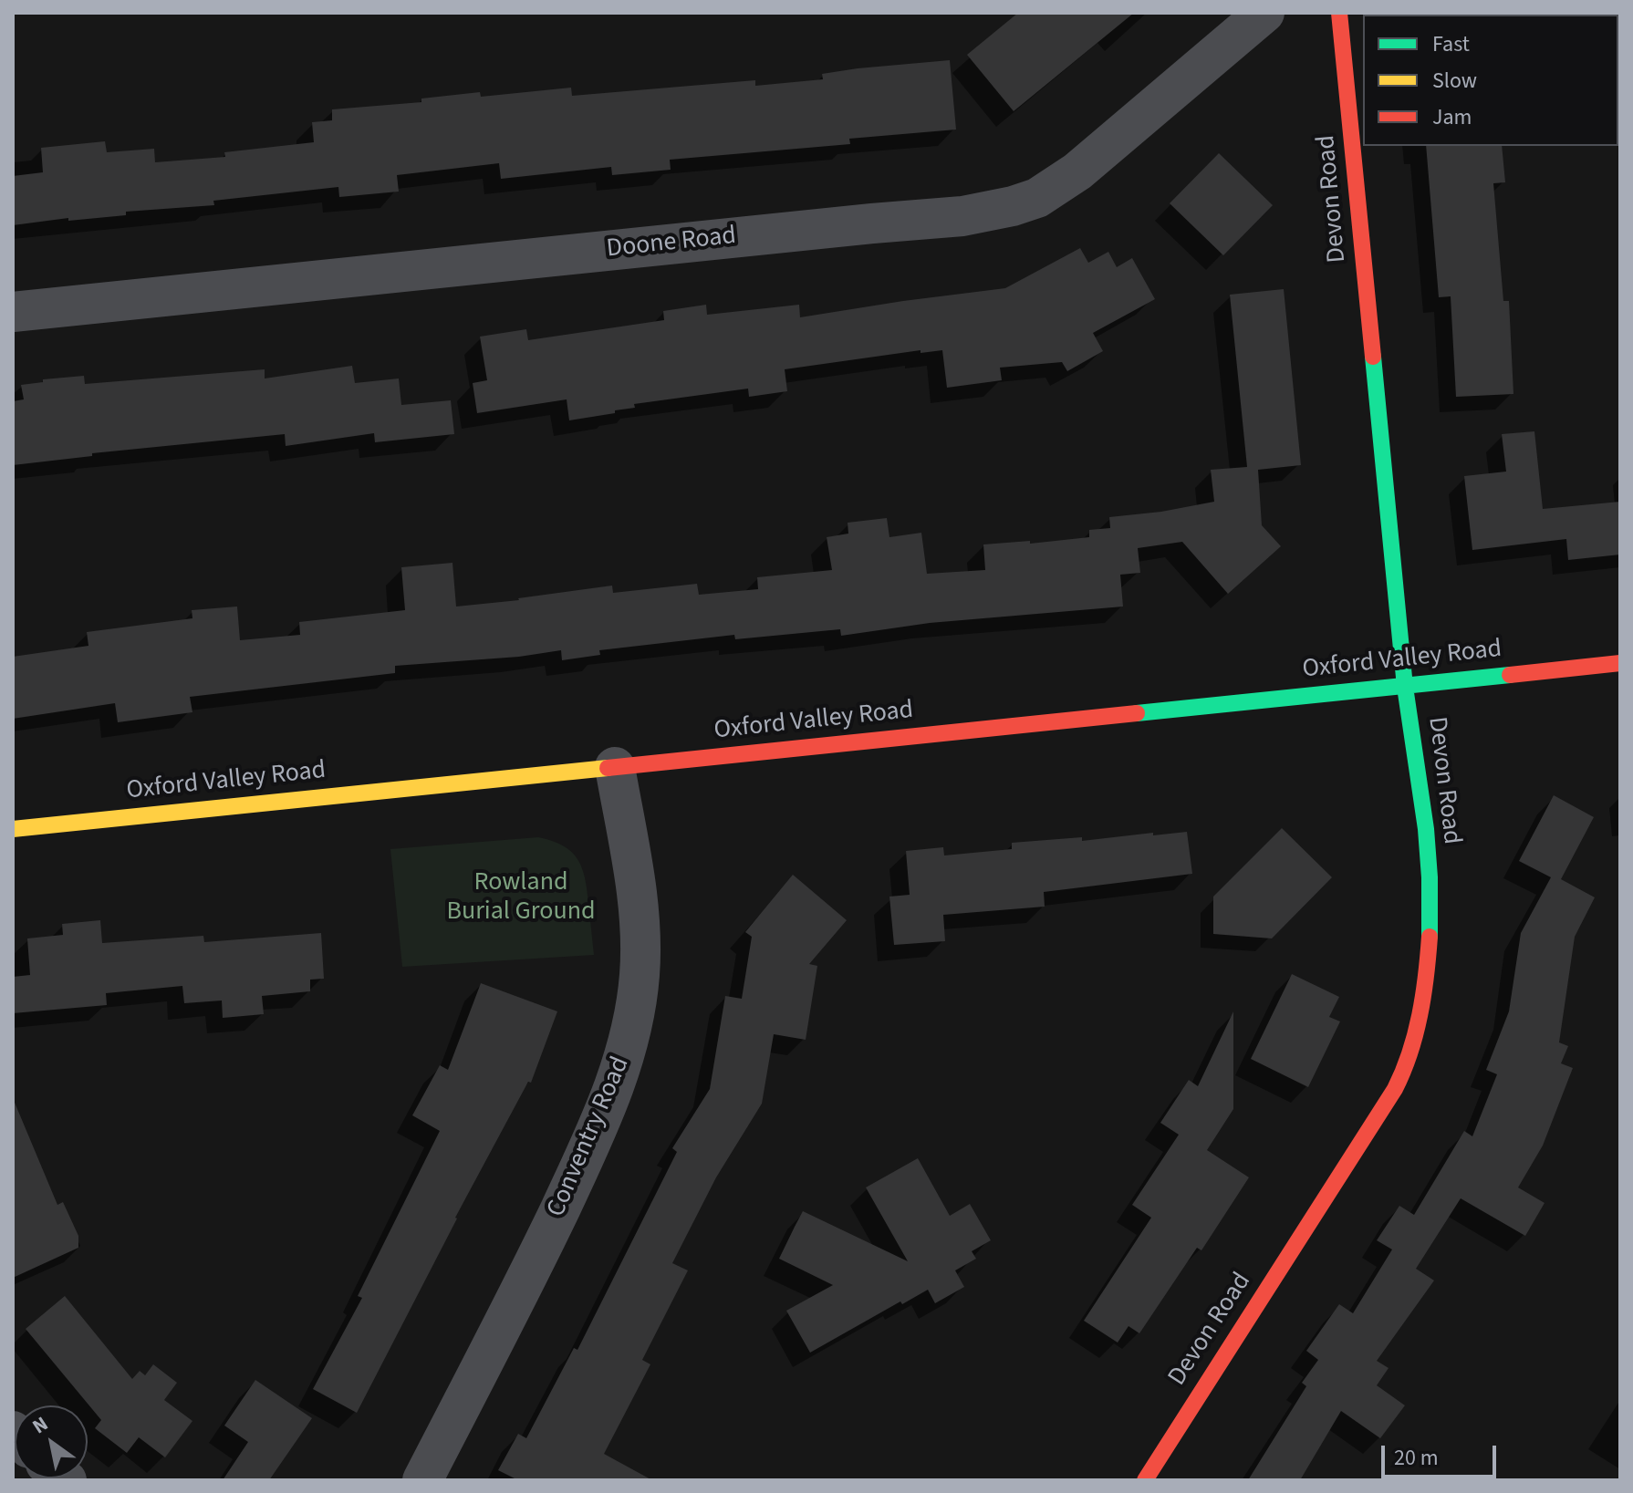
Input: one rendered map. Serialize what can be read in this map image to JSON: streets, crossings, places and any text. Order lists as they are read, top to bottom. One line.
{"streets":{"main road":["Devon Road","Oxford Valley Road"],"street":["Doone Road","Conventry Road"]},"crossings":[["Devon Road","Oxford Valley Road"],["Oxford Valley Road","Conventry Road"]],"parks":["Rowland Burial Ground"],"legend":["Fast","Slow","Jam"],"scale_bar":"20 m","north":"top left"}
